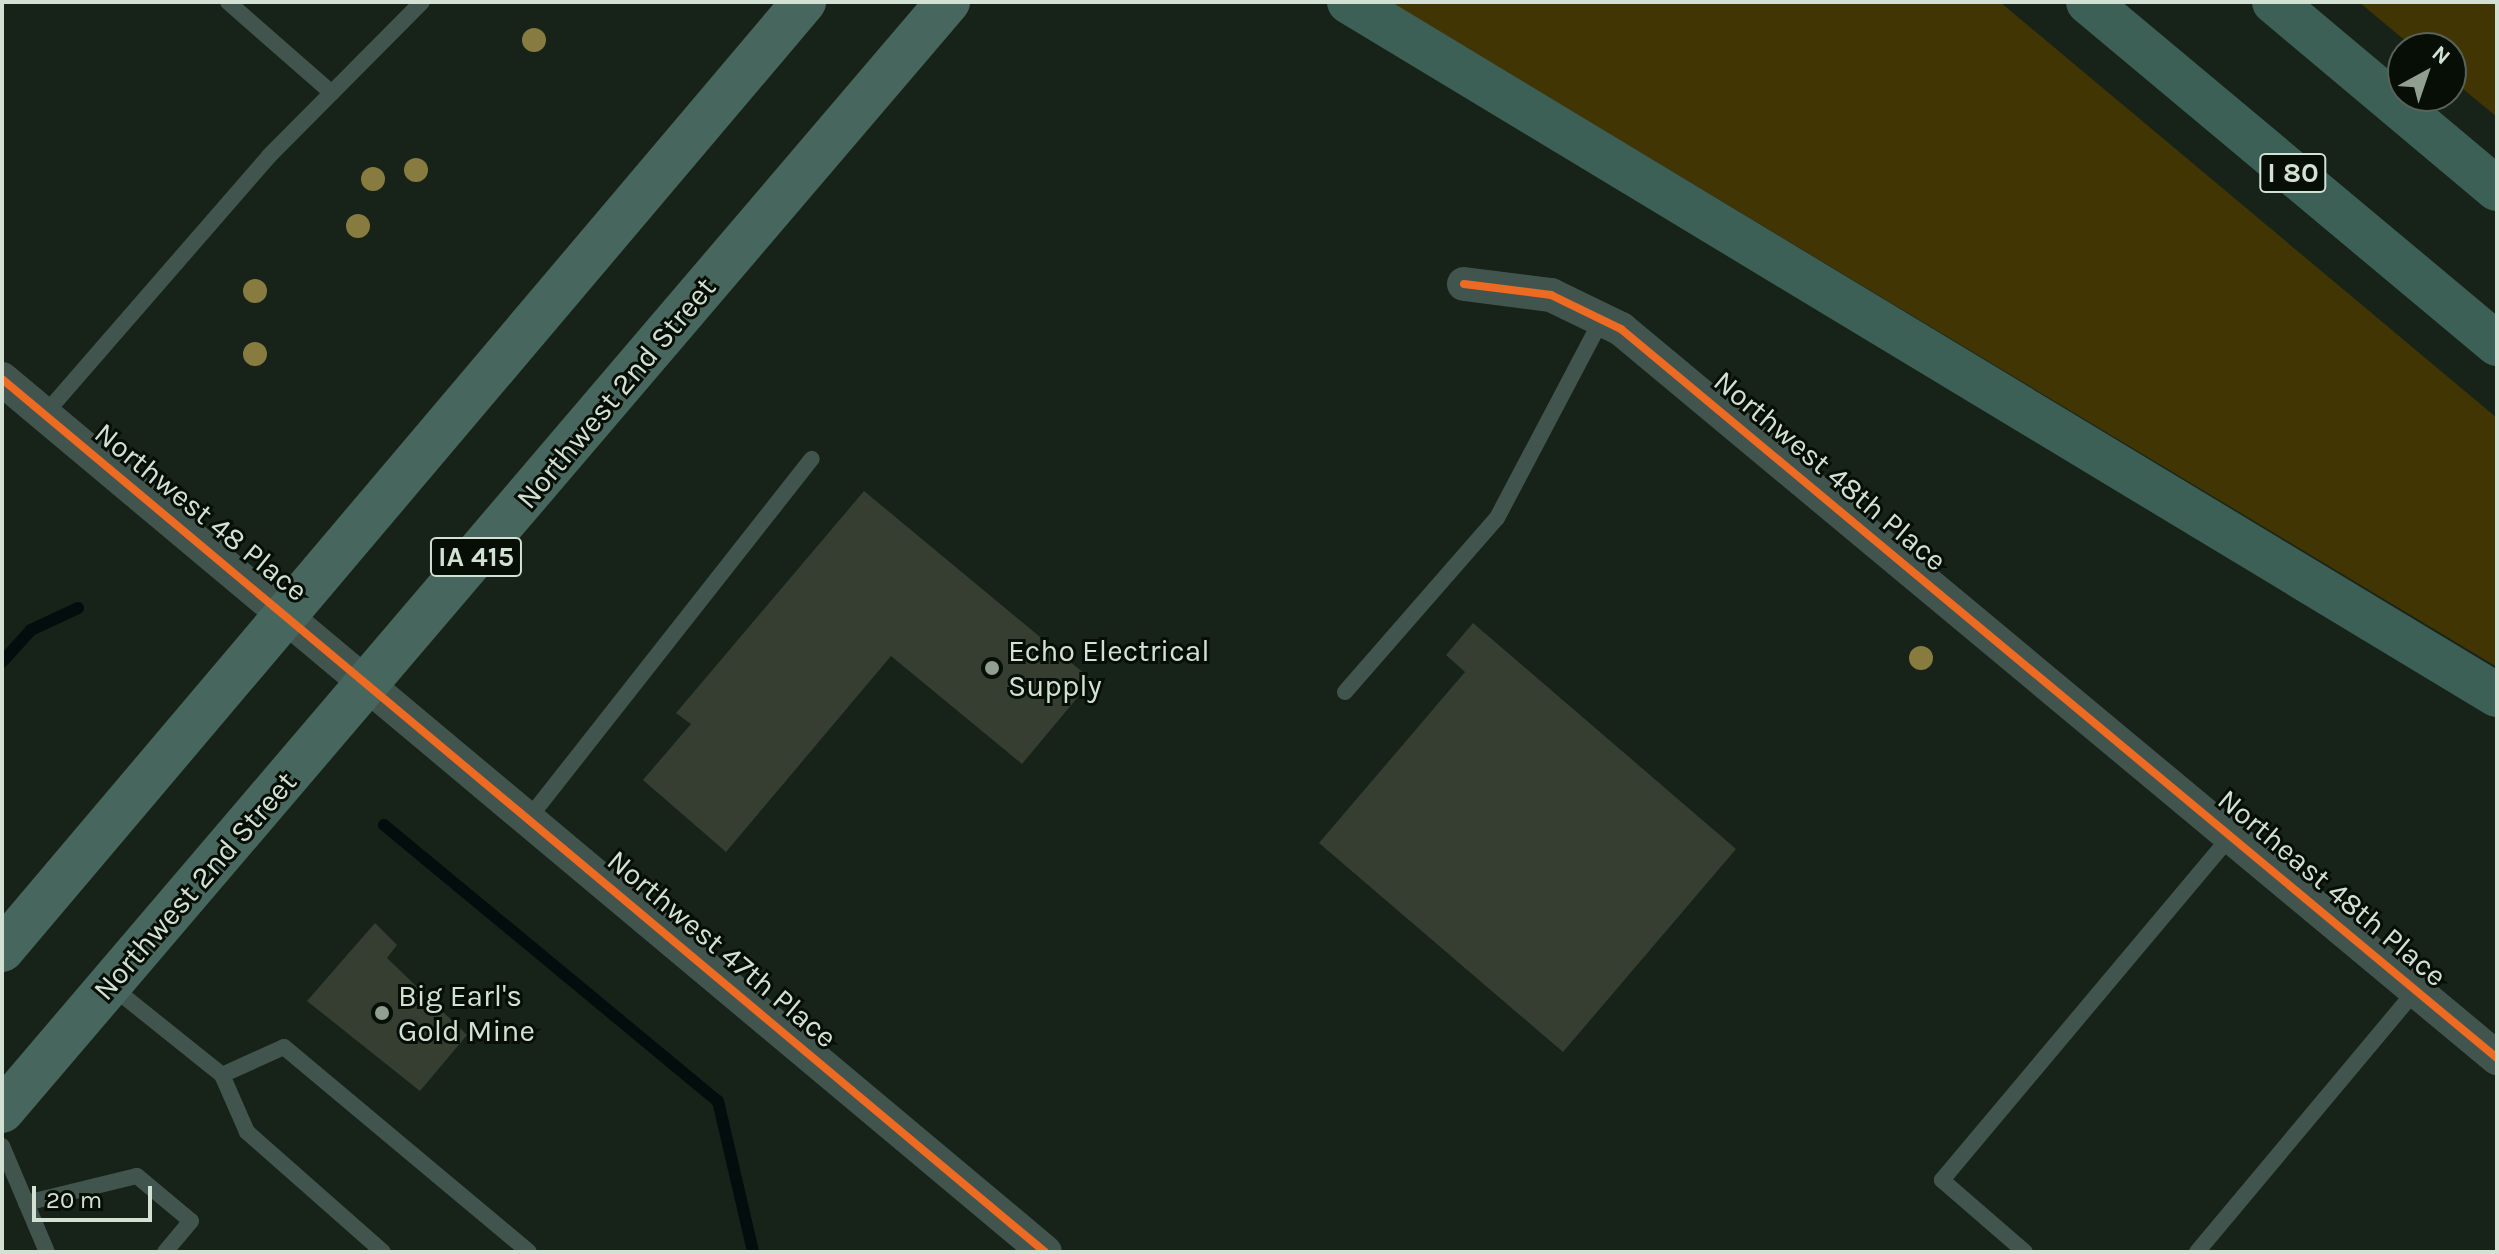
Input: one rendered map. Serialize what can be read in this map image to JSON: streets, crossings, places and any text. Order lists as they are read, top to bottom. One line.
{"streets":{"highway":["I 80"],"main road":["Northwest 2nd Street","IA 415"],"street":["Northwest 48th Place","Northwest 48 Place","Northeast 48th Place","Northwest 47th Place"]},"crossings":[["Northwest 2nd Street","Northwest 48 Place"],["Northwest 2nd Street","Northwest 47th Place"],["Northwest 48th Place","Northeast 48th Place"],["Northwest 48 Place","Northwest 47th Place"]],"places":["Echo Electrical Supply","Big Earl's Gold Mine"],"scale_bar":"20 m","north":"top right"}
